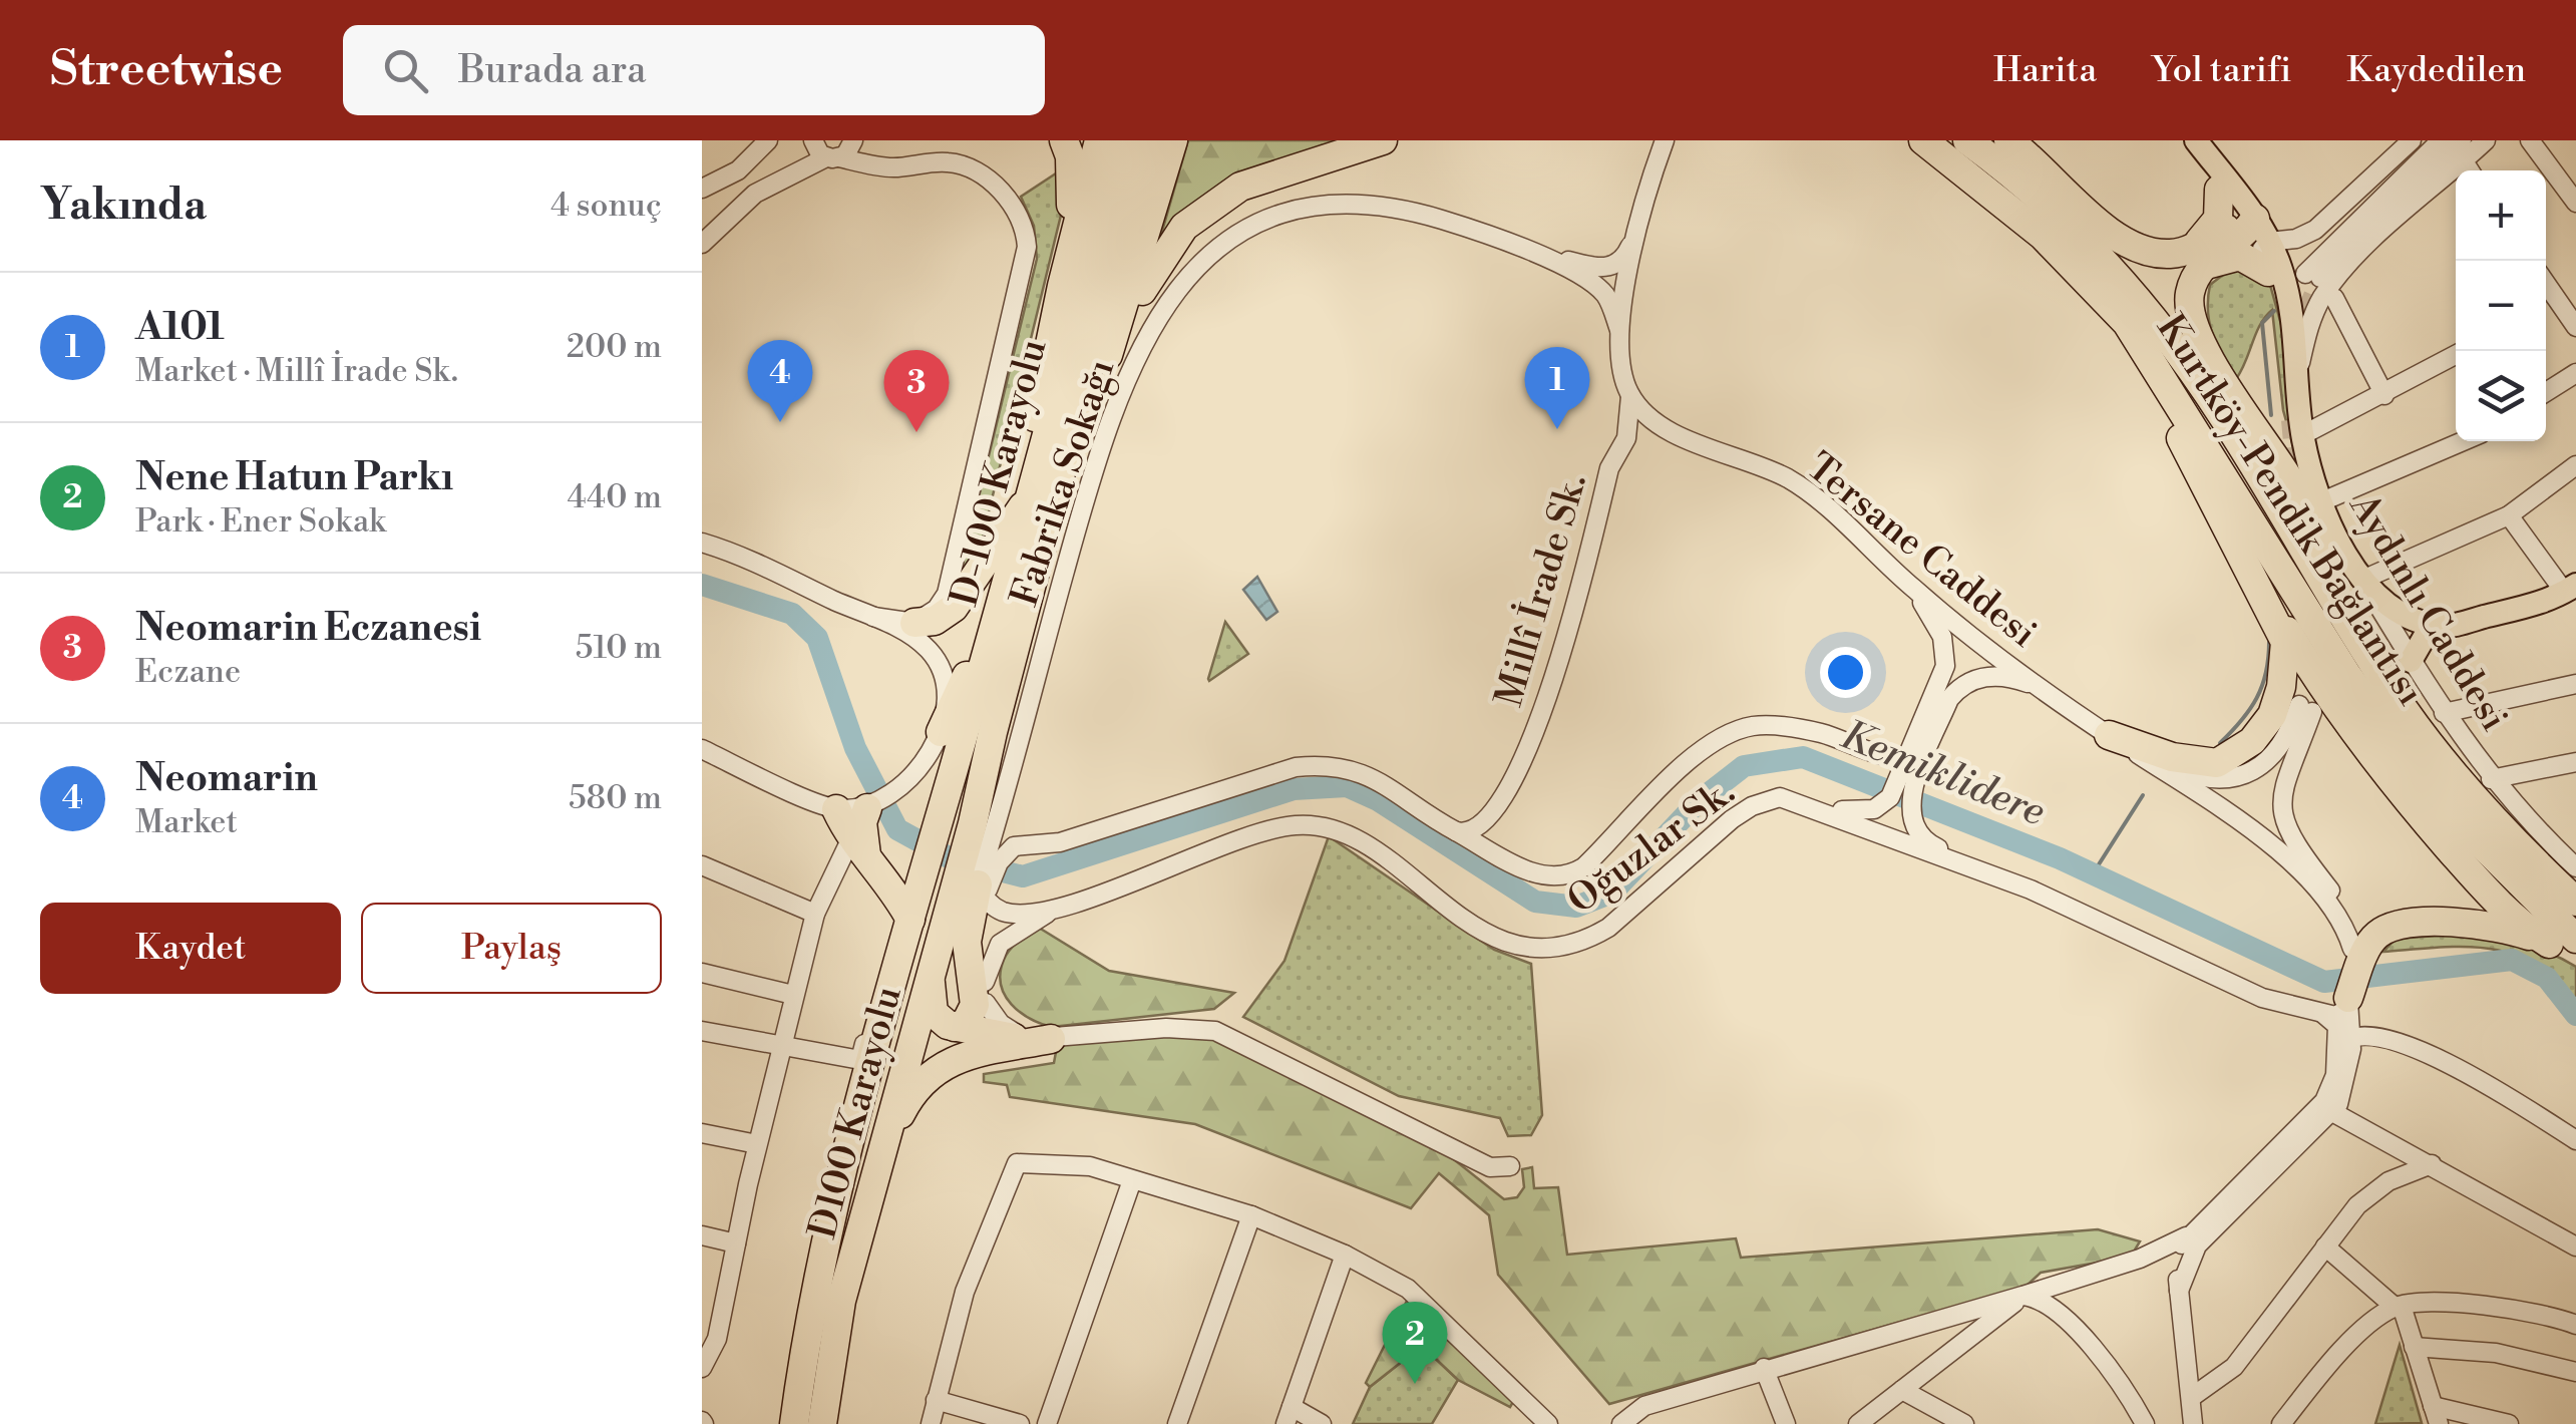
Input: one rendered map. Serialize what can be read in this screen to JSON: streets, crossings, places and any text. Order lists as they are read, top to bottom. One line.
{"streets":{"highway":["D-100 Karayolu","Kurtköy-Pendik Bağlantısı","D100 Karayolu"],"main road":["Aydınlı Caddesi"],"street":["Fabrika Sokağı","Tersane Caddesi","Millî İrade Sk.","Oğuzlar Sk."]},"crossings":[["D-100 Karayolu","Fabrika Sokağı"],["D-100 Karayolu","D100 Karayolu"],["Fabrika Sokağı","Oğuzlar Sk."],["Fabrika Sokağı","D100 Karayolu"],["Tersane Caddesi","Millî İrade Sk."]],"water":["Kemiklidere"],"page":{"header":"Streetwise","search":"Burada ara","nav":["Harita","Yol tarifi","Kaydedilen"],"heading":["Yakında","4 sonuç"],"map_buttons":["+","−"],"list":[{"mark":"1","name":"A101","note":"Market · Millî İrade Sk.","value":"200 m"},{"mark":"2","name":"Nene Hatun Parkı","note":"Park · Ener Sokak","value":"440 m"},{"mark":"3","name":"Neomarin Eczanesi","note":"Eczane","value":"510 m"},{"mark":"4","name":"Neomarin","note":"Market","value":"580 m"}],"pins":["4","1","3","2"],"buttons":["Kaydet","Paylaş"]}}
